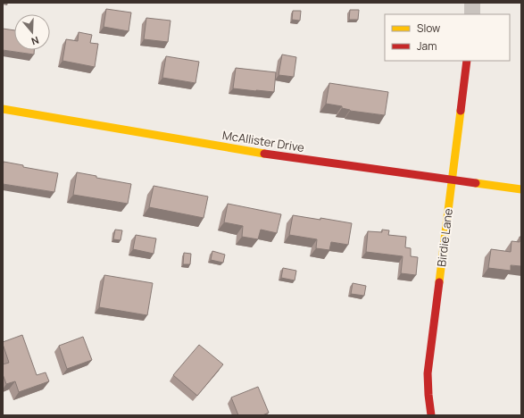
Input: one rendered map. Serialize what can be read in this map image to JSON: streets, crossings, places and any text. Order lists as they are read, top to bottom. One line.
{"streets":{"street":["McAllister Drive","Birdie Lane"]},"crossings":[["McAllister Drive","Birdie Lane"]],"legend":["Slow","Jam"],"north":"bottom"}
